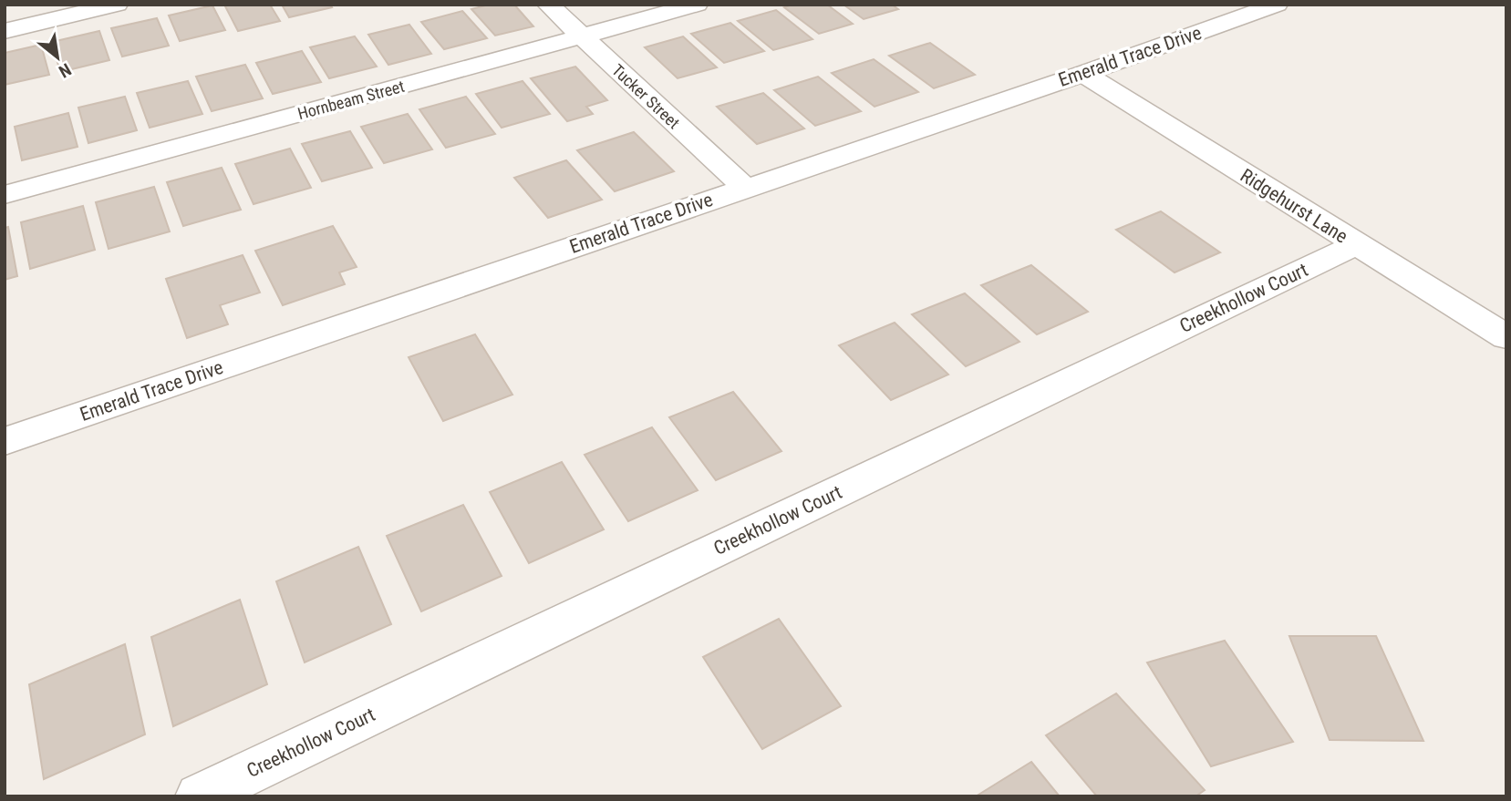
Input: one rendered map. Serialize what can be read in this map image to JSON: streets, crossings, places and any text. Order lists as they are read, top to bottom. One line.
{"streets":{"street":["Emerald Trace Drive","Tucker Street","Hornbeam Street","Ridgehurst Lane","Creekhollow Court"]},"crossings":[["Emerald Trace Drive","Tucker Street"],["Emerald Trace Drive","Ridgehurst Lane"],["Tucker Street","Hornbeam Street"],["Ridgehurst Lane","Creekhollow Court"]],"north":"bottom right"}
